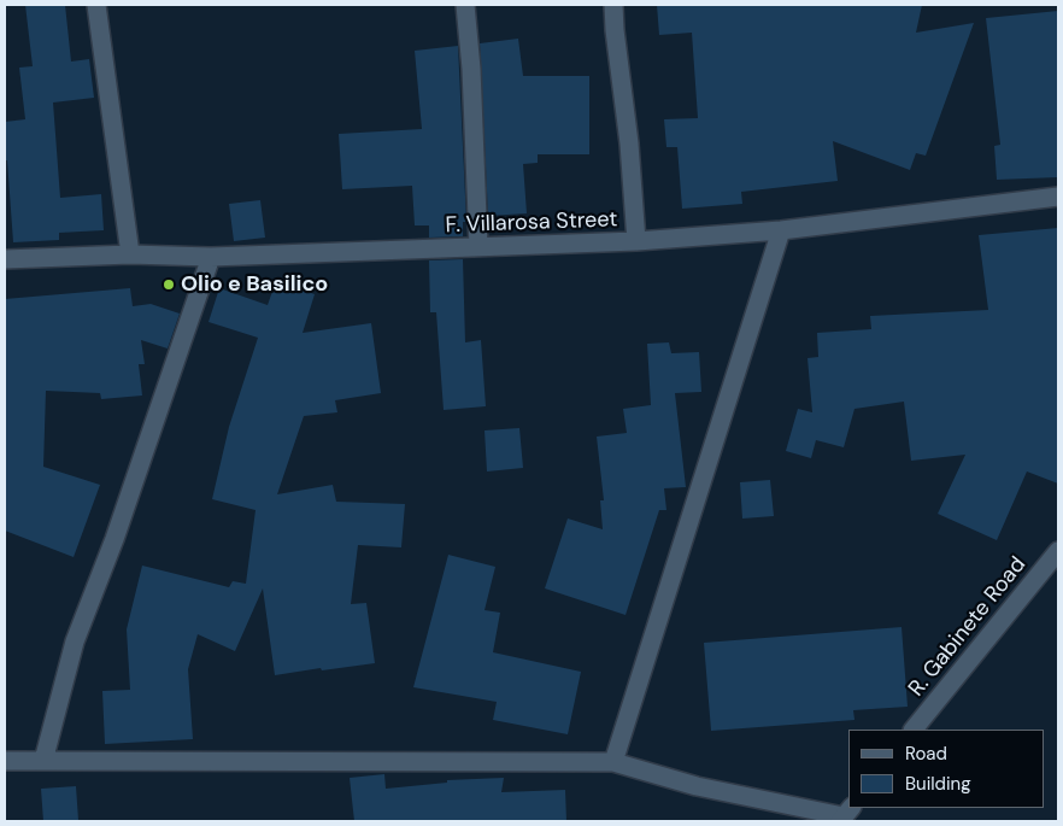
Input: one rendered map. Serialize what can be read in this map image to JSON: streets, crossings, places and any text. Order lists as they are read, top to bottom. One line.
{"streets":{"street":["F. Villarosa Street","R. Gabinete Road"]},"places":["Olio e Basilico"],"legend":["Road","Building"]}
